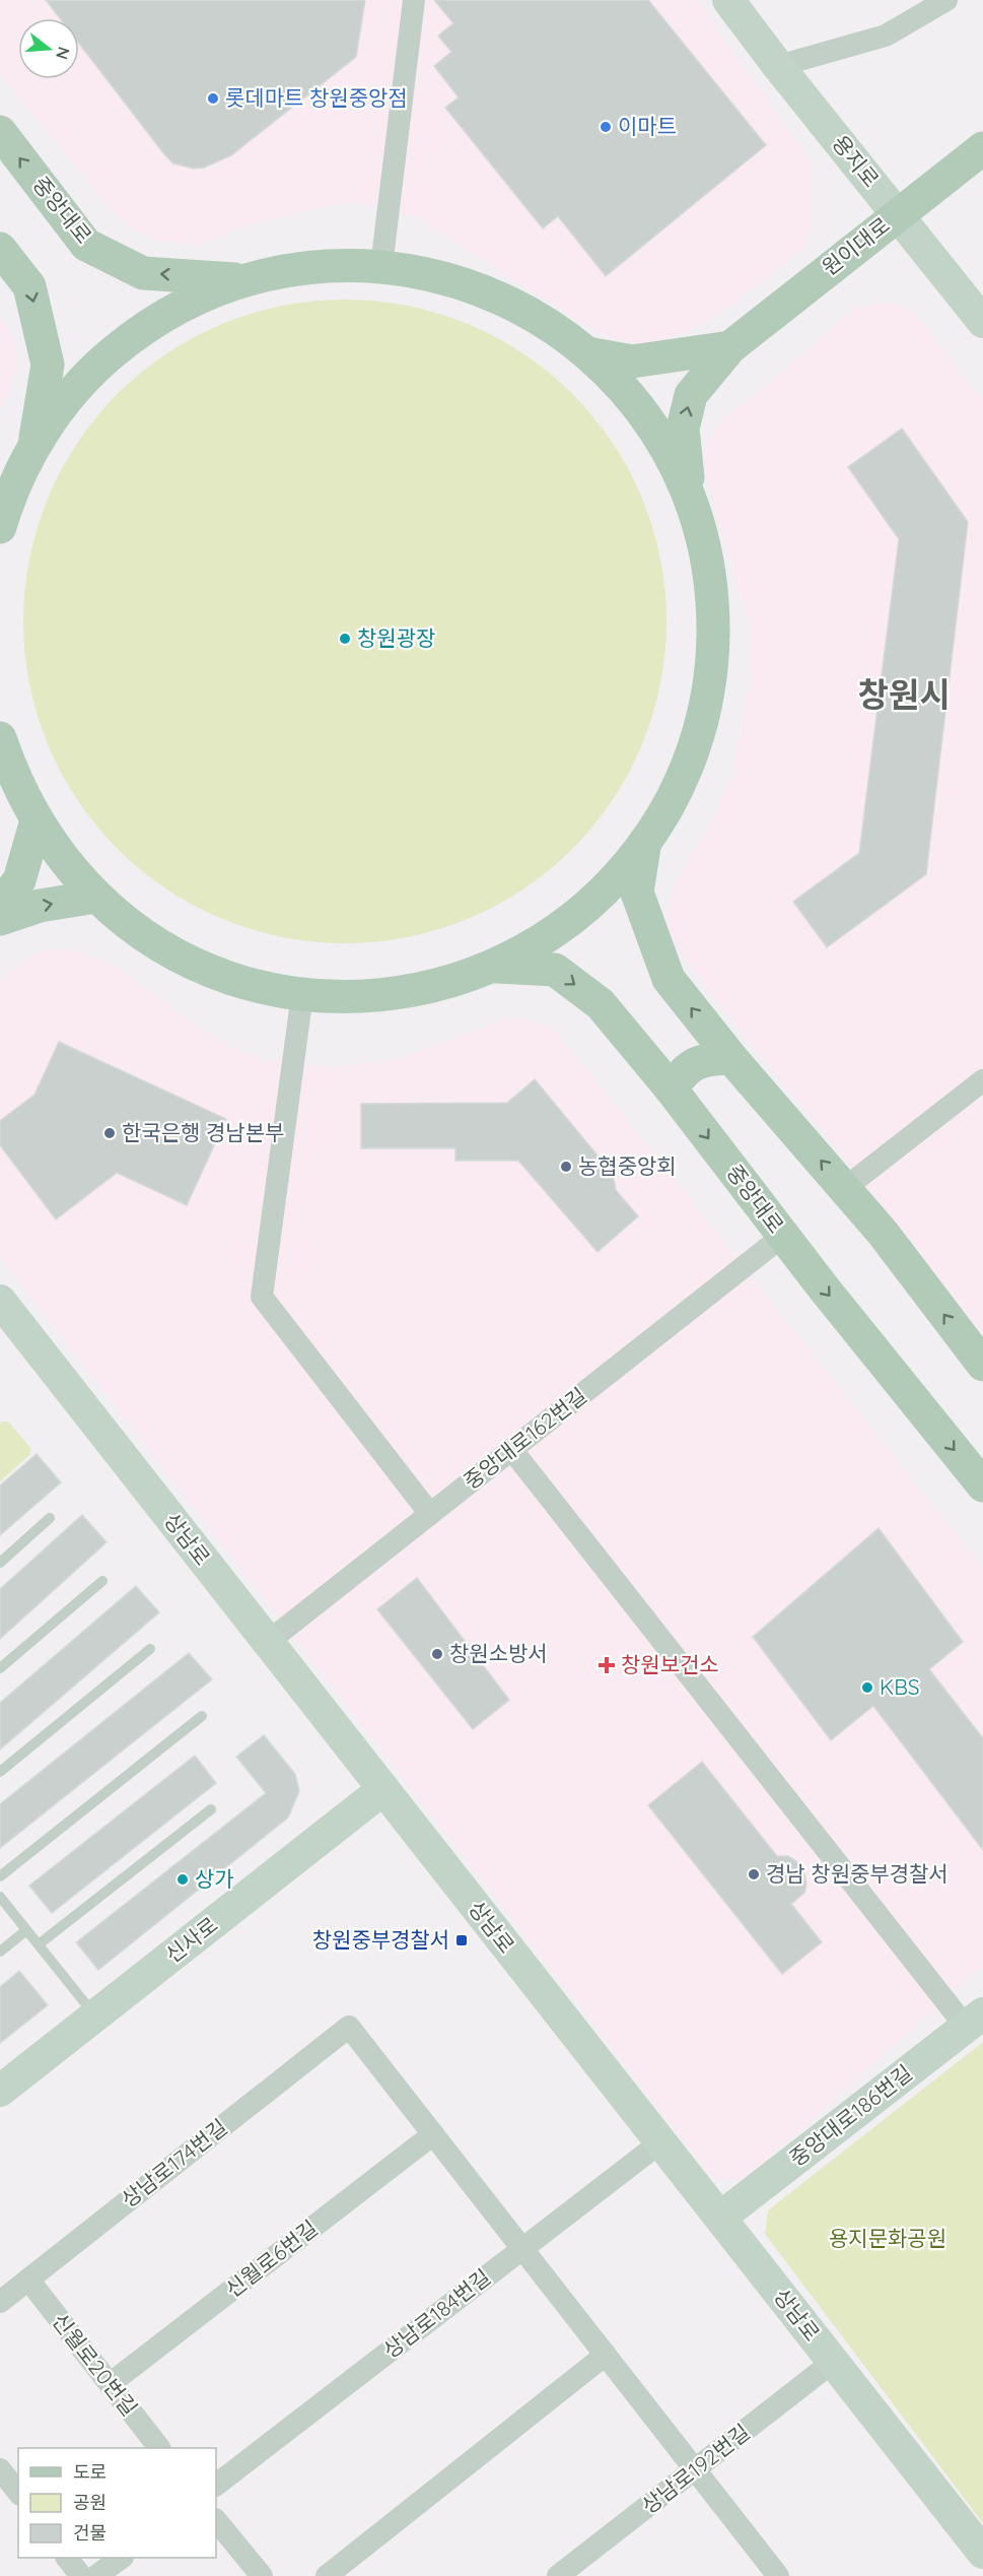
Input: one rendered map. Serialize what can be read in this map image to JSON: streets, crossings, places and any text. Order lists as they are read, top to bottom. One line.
{"streets":{"main road":["용지로","중앙대로","원이대로","상남로","신사로","중앙대로186번길"],"street":["중앙대로162번길","상남로174번길","신월로6번길","상남로184번길","신월로20번길","상남로192번길"]},"crossings":[["용지로","원이대로"],["중앙대로","중앙대로162번길"],["중앙대로162번길","상남로"],["상남로","신사로"],["상남로","중앙대로186번길"],["상남로","상남로184번길"],["상남로","상남로192번길"],["상남로174번길","신월로6번길"],["상남로174번길","신월로20번길"],["신월로6번길","신월로20번길"]],"one_way":["원이대로"],"districts":["창원시"],"parks":["용지문화공원"],"places":{"other":["롯데마트 창원중앙점","이마트","창원광장","한국은행 경남본부","농협중앙회","창원소방서","KBS","경남 창원중부경찰서","상가"],"health":["창원보건소"],"transit":["창원중부경찰서"]},"legend":["도로","공원","건물"],"north":"right"}
